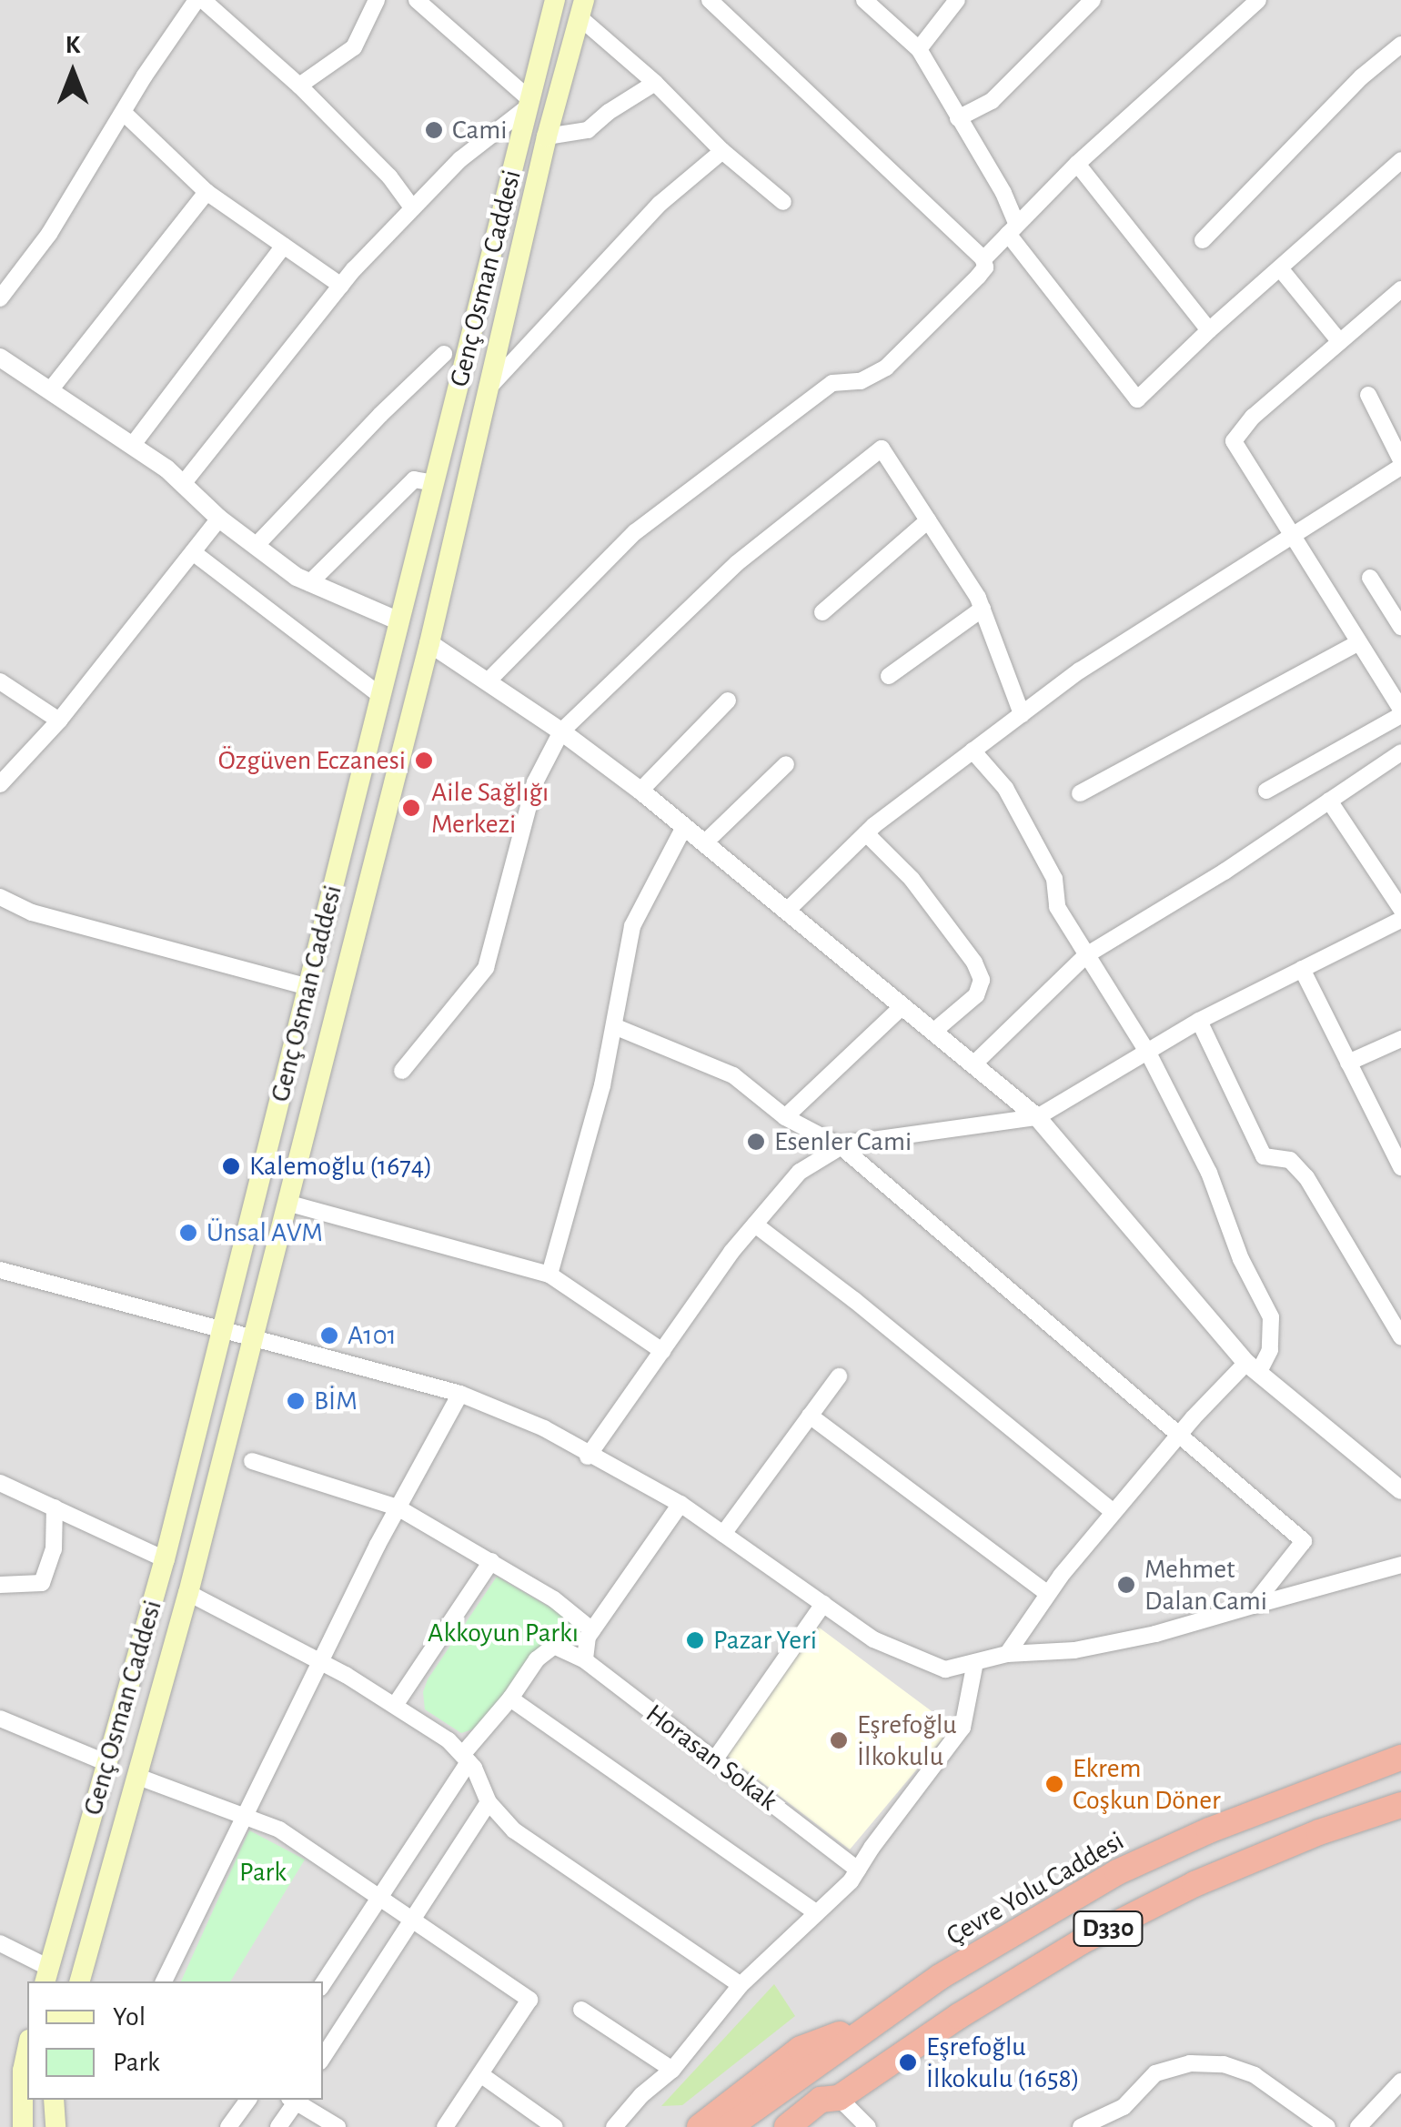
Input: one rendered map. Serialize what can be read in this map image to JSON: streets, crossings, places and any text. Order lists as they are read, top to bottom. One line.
{"streets":{"highway":["Çevre Yolu Caddesi","D330"],"main road":["Genç Osman Caddesi"],"street":["Horasan Sokak"]},"parks":["Akkoyun Parkı","Park"],"places":["Cami","Özgüven Eczanesi","Aile Sağlığı Merkezi","Esenler Cami","Kalemoğlu (1674)","Ünsal AVM","A101","BİM","Mehmet Dalan Cami","Pazar Yeri","Eşrefoğlu İlkokulu","Ekrem Coşkun Döner","Eşrefoğlu İlkokulu (1658)"],"legend":["Yol","Park"],"north":"top"}
